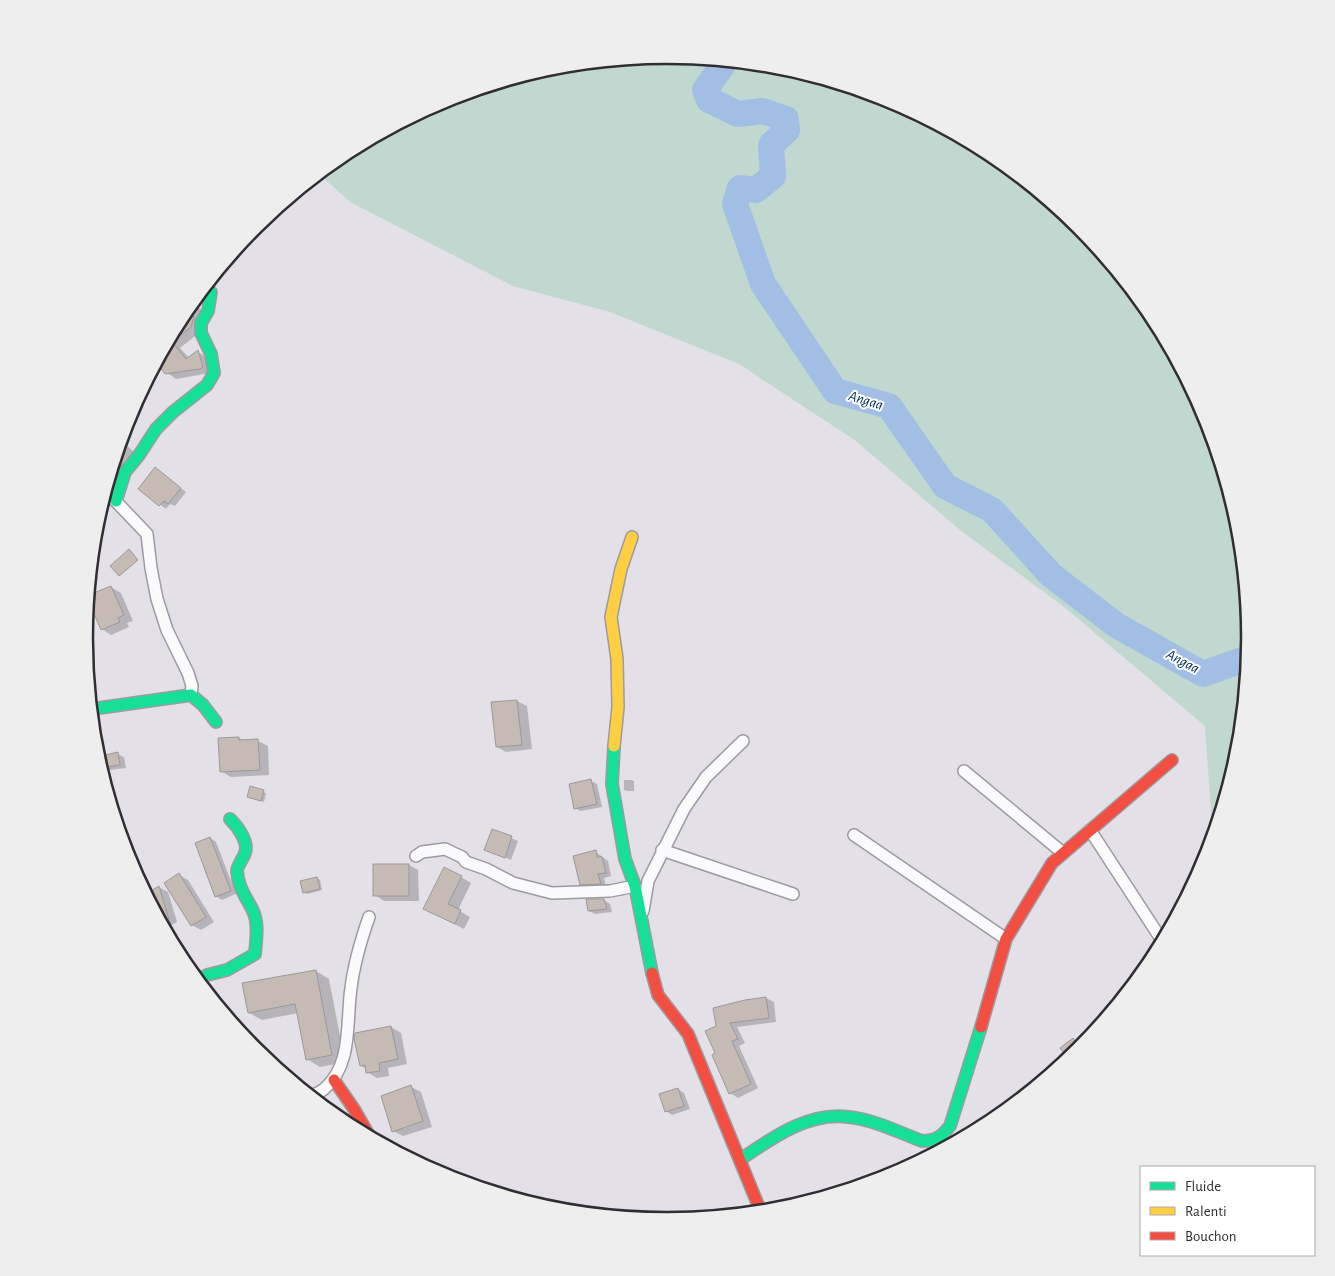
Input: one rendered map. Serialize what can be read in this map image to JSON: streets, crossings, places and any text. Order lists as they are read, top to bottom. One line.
{"water":["Angaa"],"legend":["Fluide","Ralenti","Bouchon"]}
